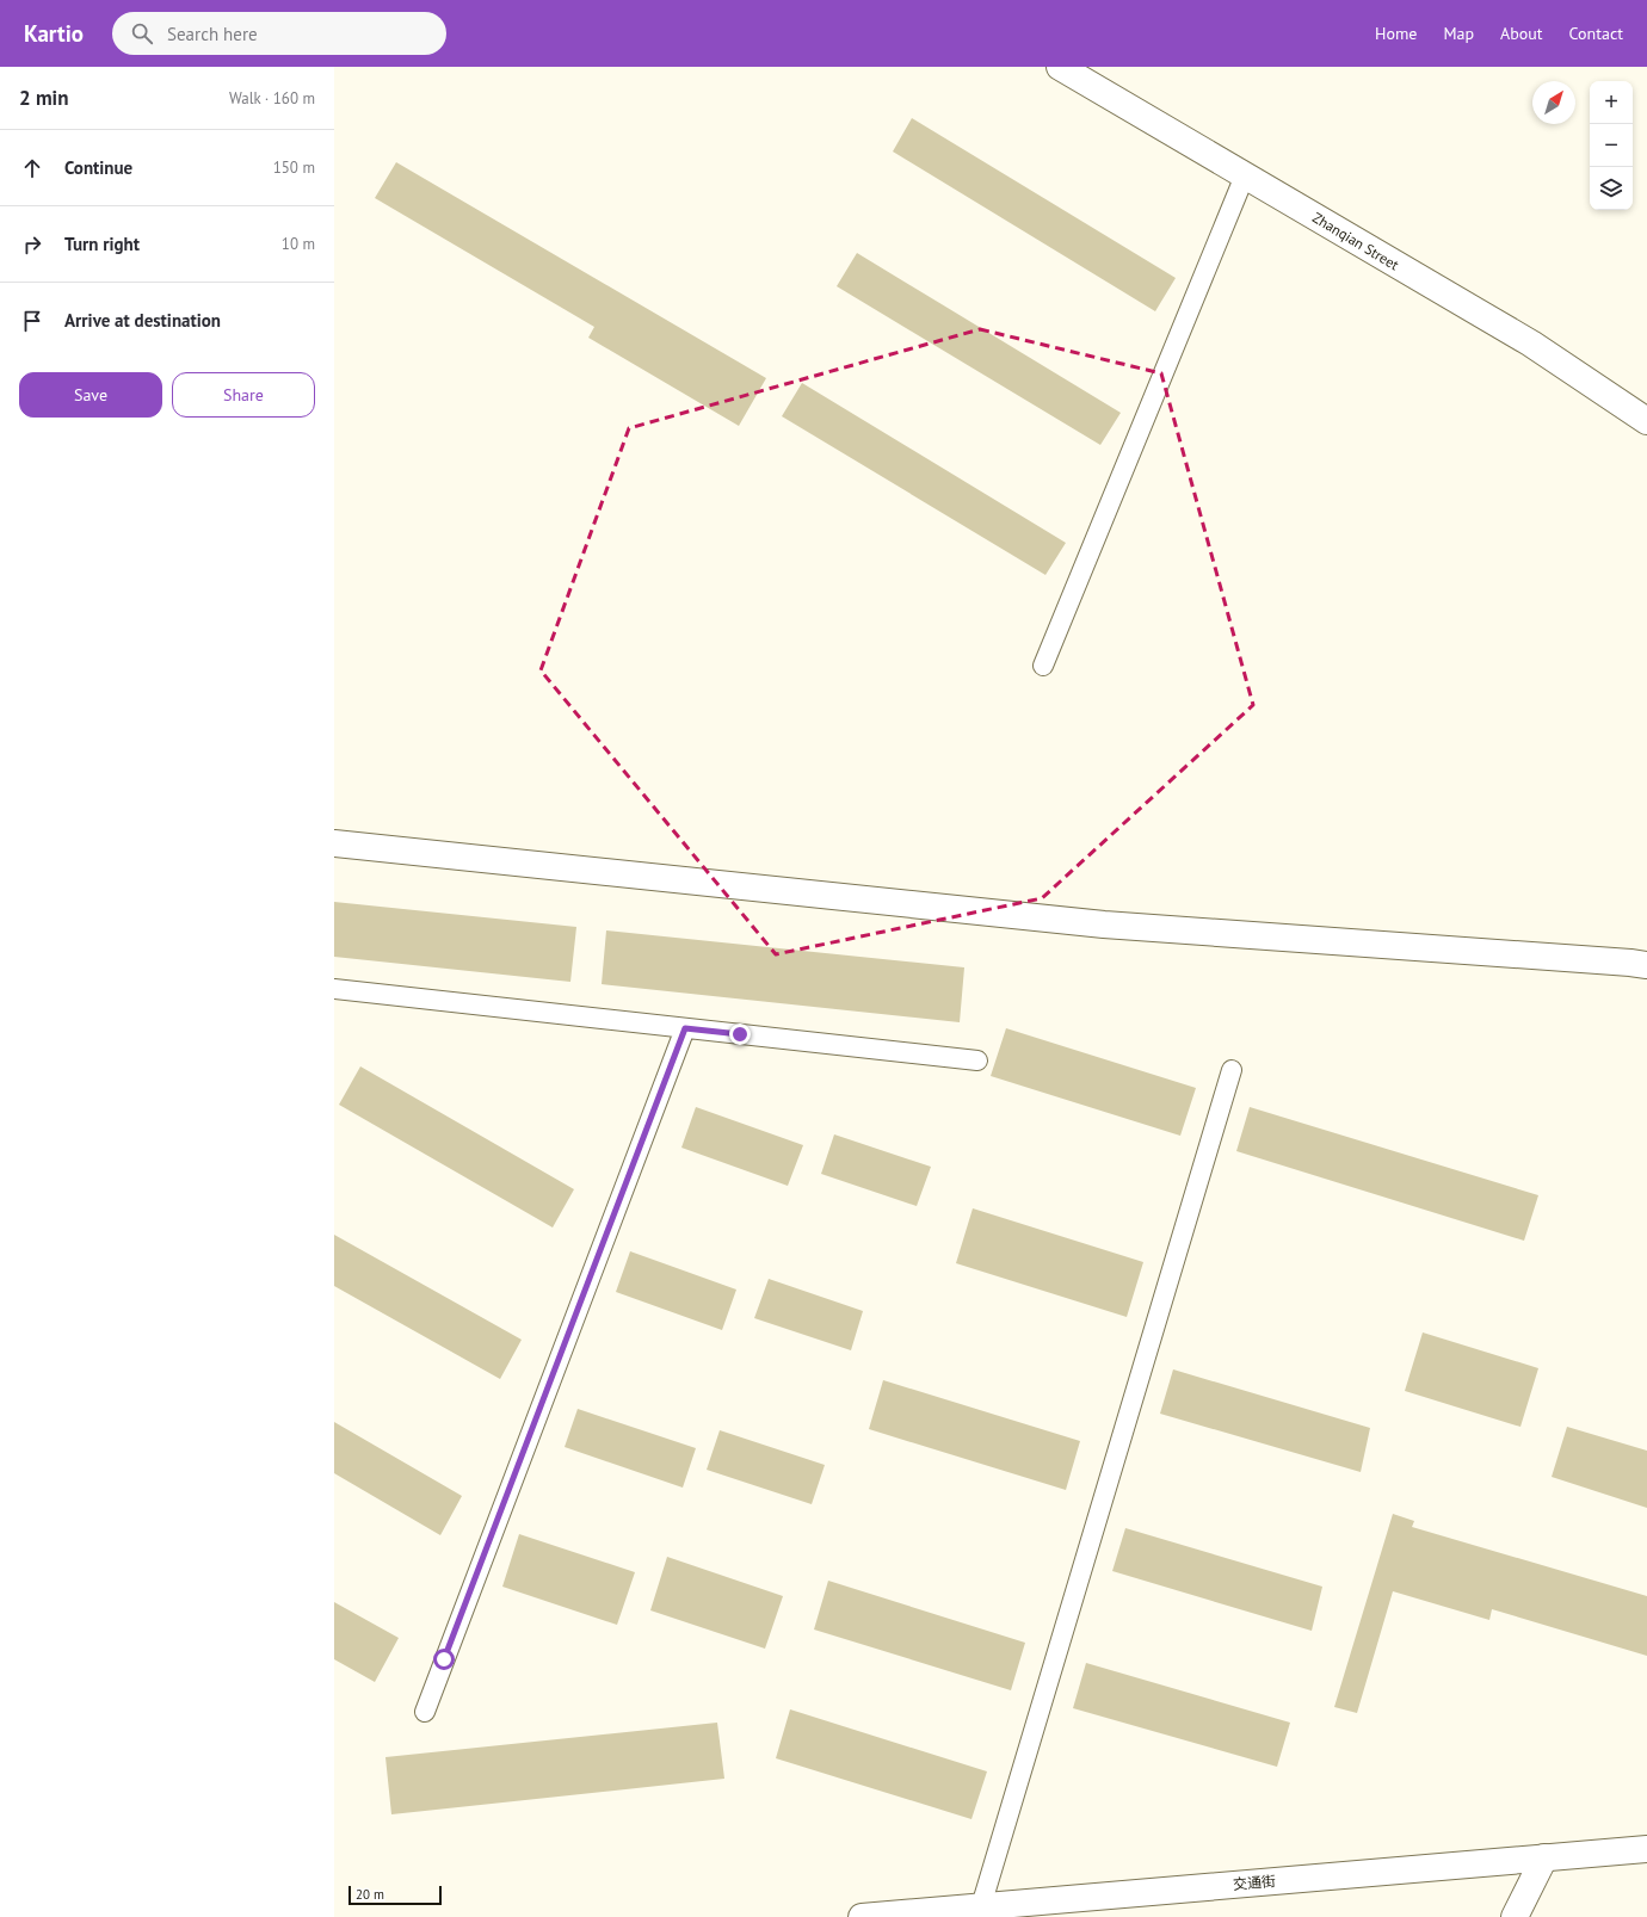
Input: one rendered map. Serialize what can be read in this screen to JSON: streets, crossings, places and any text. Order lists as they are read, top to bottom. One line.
{"streets":{"street":["Zhanqian Street","交通街"]},"scale_bar":"20 m","north":"top right","page":{"header":"Kartio","search":"Search here","nav":["Home","Map","About","Contact"],"heading":["2 min","Walk · 160 m"],"map_buttons":["+","−"],"list":[["Continue","150 m"],["Turn right","10 m"],"Arrive at destination"],"buttons":["Save","Share"],"scale":"20 m"}}
